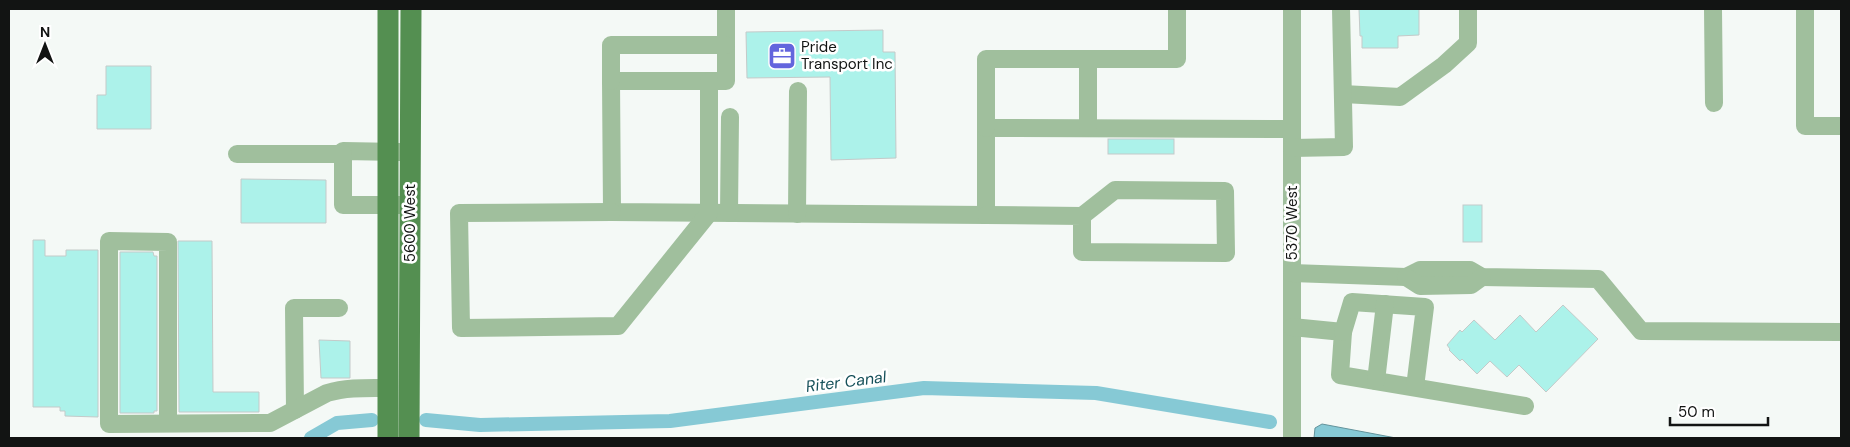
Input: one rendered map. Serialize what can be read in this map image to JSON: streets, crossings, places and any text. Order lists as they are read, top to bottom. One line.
{"streets":{"main road":["5600 West"],"street":["5370 West"]},"water":["Riter Canal"],"places":{"office":["Pride Transport Inc"]},"scale_bar":"50 m","north":"top"}
